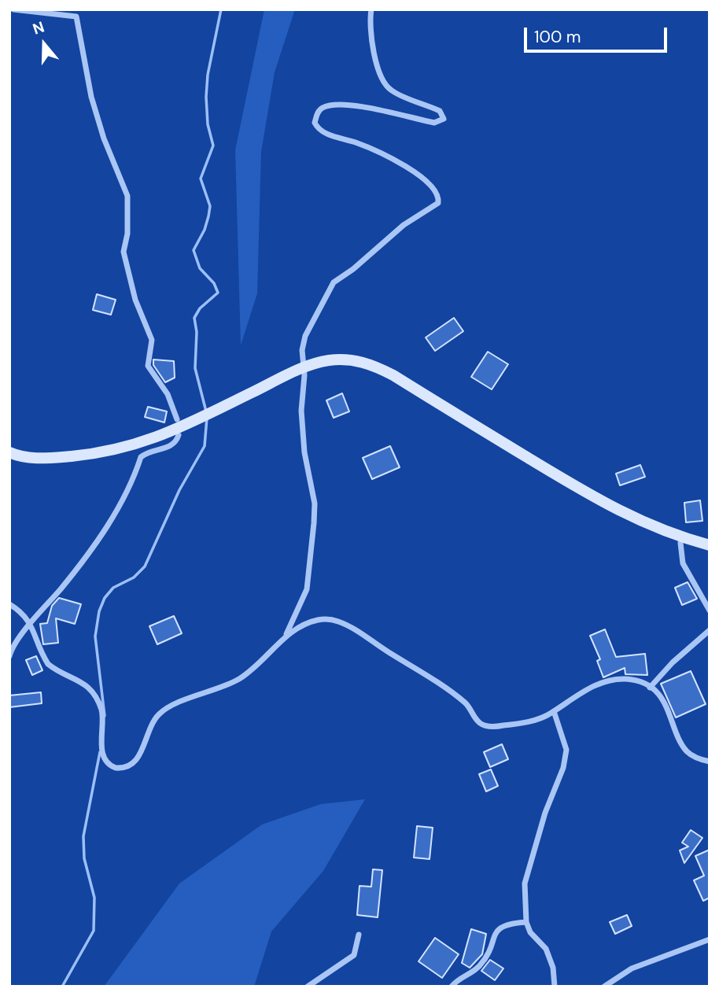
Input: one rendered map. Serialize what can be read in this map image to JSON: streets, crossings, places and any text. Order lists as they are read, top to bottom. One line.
{"scale_bar":"100 m","north":"top"}
